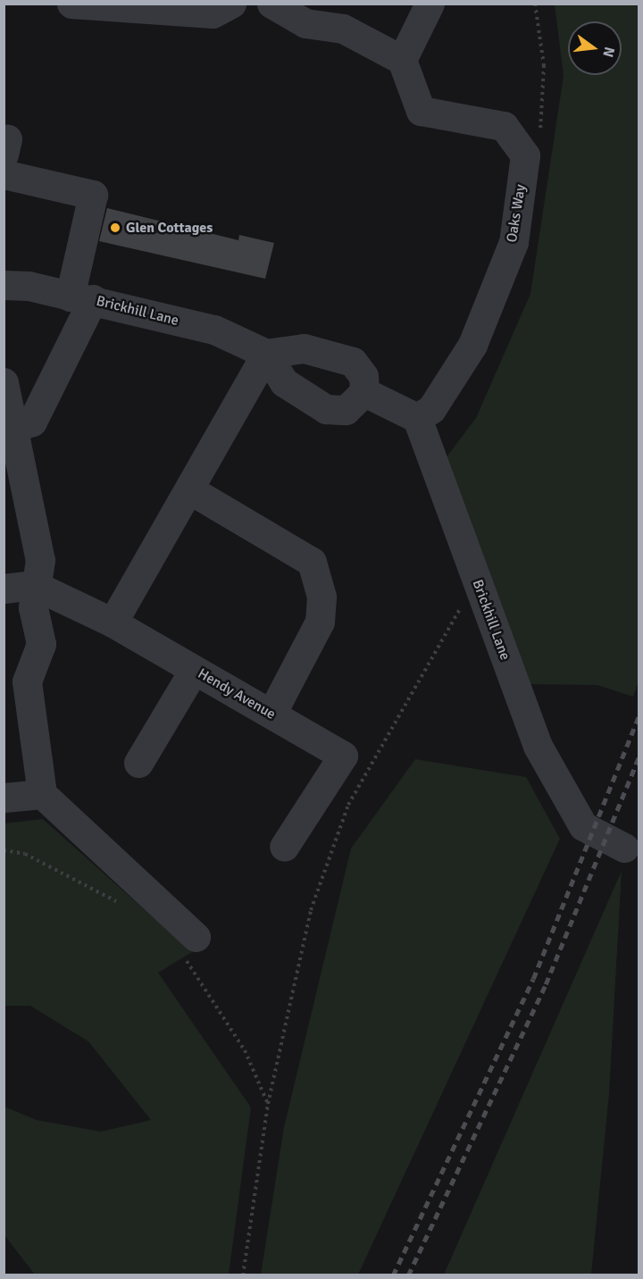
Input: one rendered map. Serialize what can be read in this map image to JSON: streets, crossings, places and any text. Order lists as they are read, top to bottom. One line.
{"streets":{"street":["Oaks Way","Brickhill Lane","Hendy Avenue"]},"crossings":[["Oaks Way","Brickhill Lane"]],"places":["Glen Cottages"],"north":"right"}
